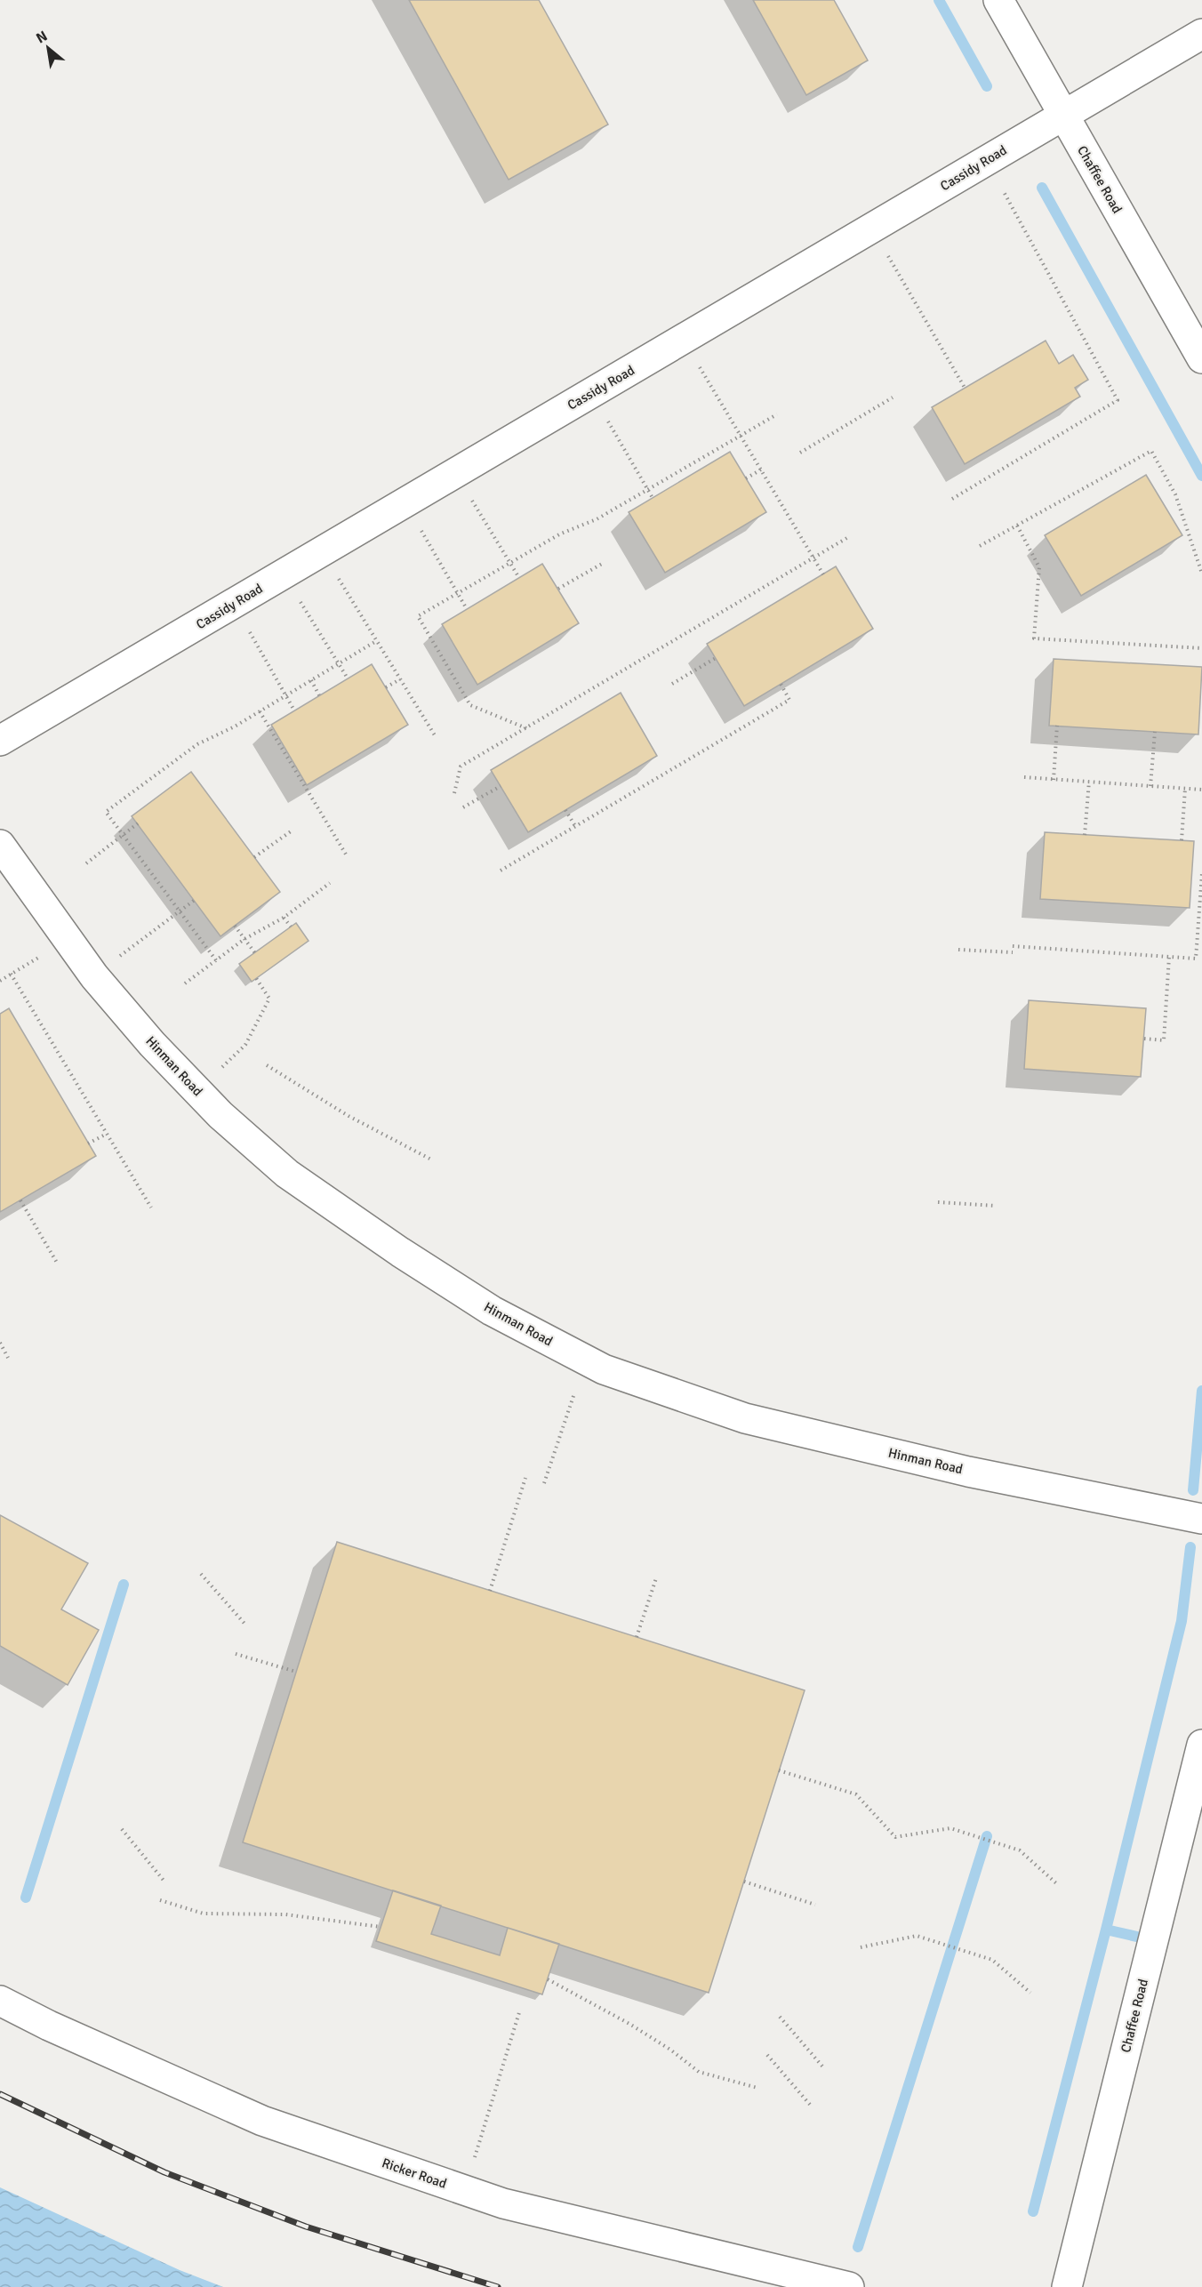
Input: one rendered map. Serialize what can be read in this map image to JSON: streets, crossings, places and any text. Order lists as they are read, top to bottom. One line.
{"streets":{"street":["Cassidy Road","Chaffee Road","Hinman Road","Ricker Road"]},"crossings":[["Cassidy Road","Chaffee Road"]],"north":"top left"}
